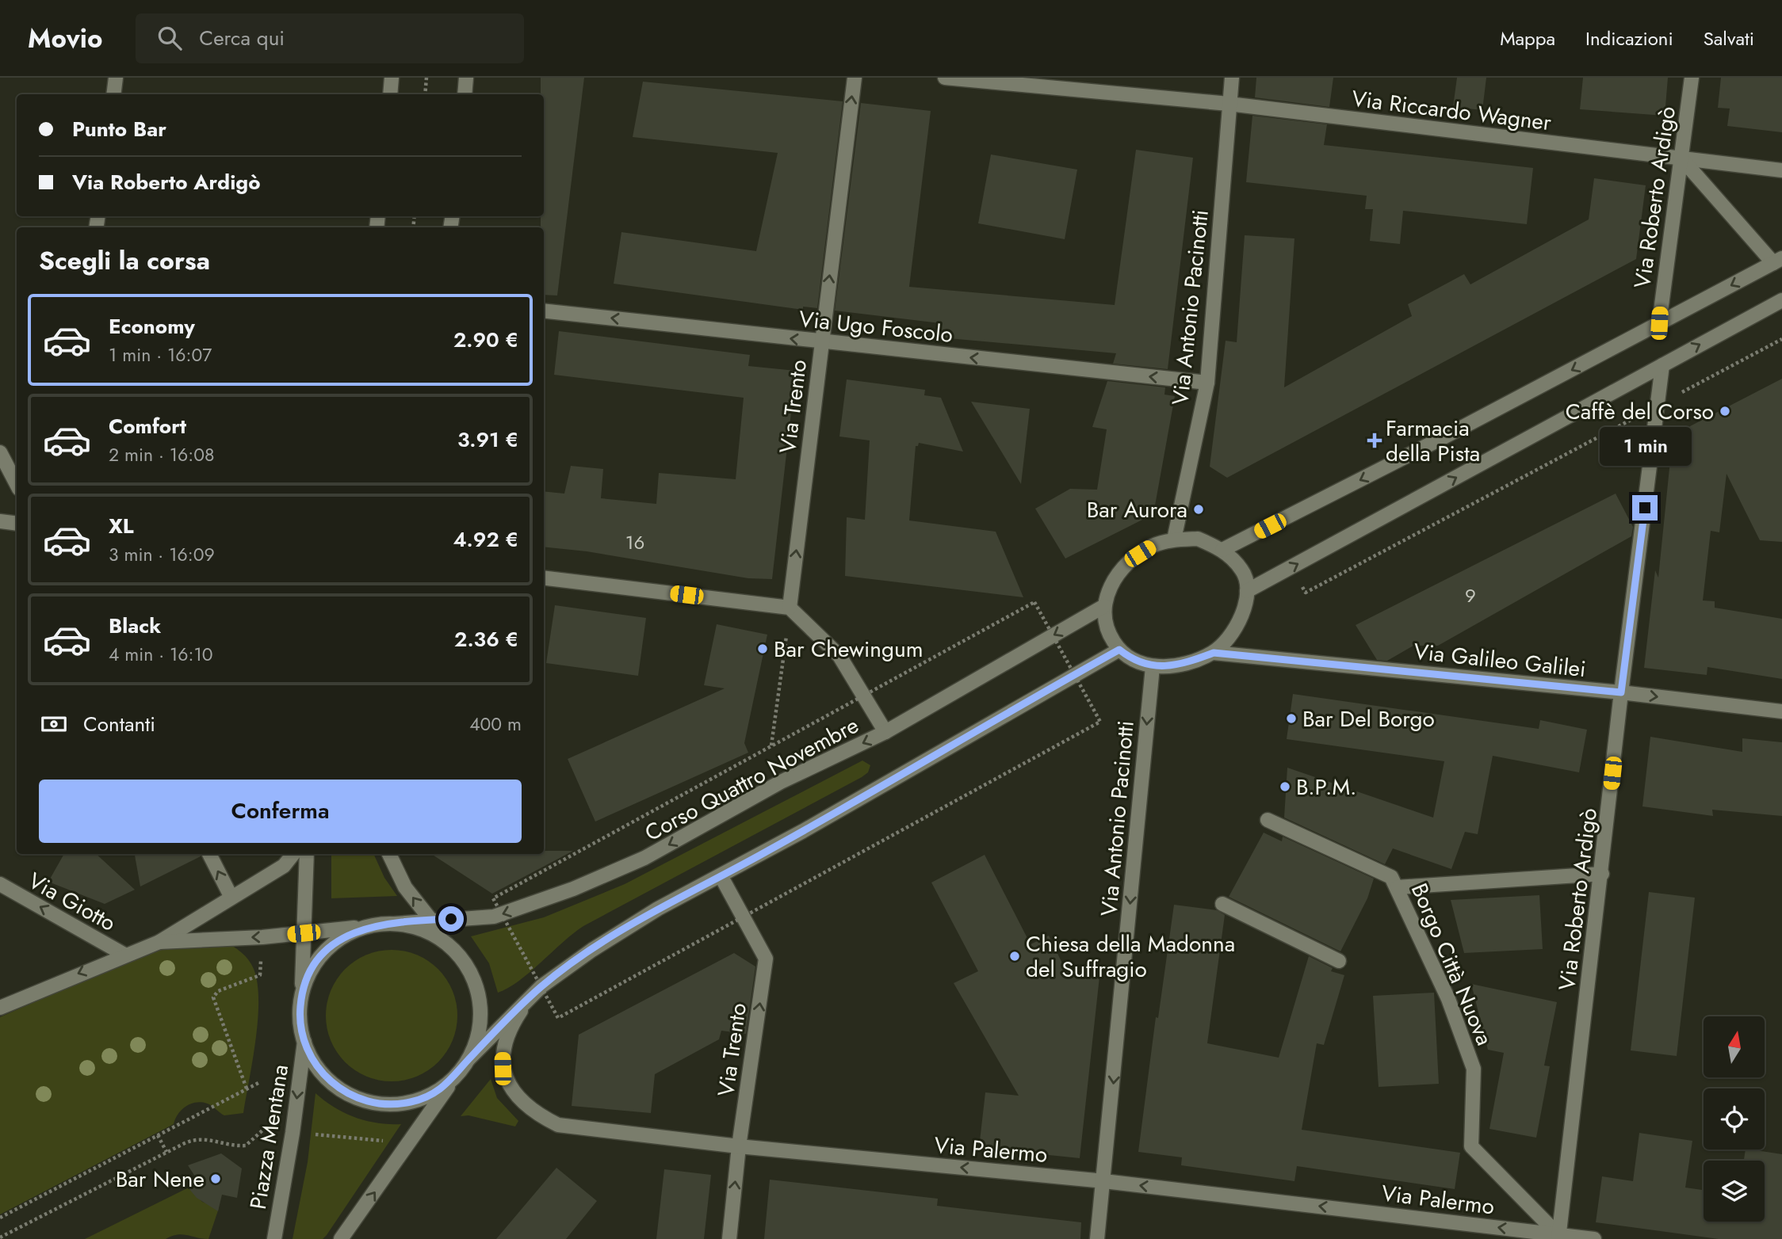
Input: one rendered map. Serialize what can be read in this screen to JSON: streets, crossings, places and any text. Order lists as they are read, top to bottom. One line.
{"streets":{"street":["Via Riccardo Wagner","Via Roberto Ardigò","Via Antonio Pacinotti","Via Ugo Foscolo","Via Trento","Via Galileo Galilei","Corso Quattro Novembre","Via Giotto","Borgo Città Nuova","Piazza Mentana","Via Palermo"]},"crossings":[["Via Riccardo Wagner","Via Roberto Ardigò"],["Via Riccardo Wagner","Via Antonio Pacinotti"],["Via Roberto Ardigò","Via Galileo Galilei"],["Via Roberto Ardigò","Borgo Città Nuova"],["Via Roberto Ardigò","Via Palermo"],["Via Antonio Pacinotti","Via Ugo Foscolo"],["Via Antonio Pacinotti","Via Galileo Galilei"],["Via Antonio Pacinotti","Corso Quattro Novembre"],["Via Antonio Pacinotti","Via Palermo"],["Via Ugo Foscolo","Via Trento"],["Via Trento","Via Palermo"],["Via Galileo Galilei","Corso Quattro Novembre"],["Corso Quattro Novembre","Piazza Mentana"],["Borgo Città Nuova","Via Palermo"]],"one_way":["Via Antonio Pacinotti","Via Ugo Foscolo","Via Trento","Via Giotto","Piazza Mentana","Via Palermo"],"places":{"other":["Caffè del Corso","Bar Aurora","Bar Chewingum","Bar Del Borgo","B.P.M.","Chiesa della Madonna del Suffragio","Bar Nene"],"health":["Farmacia della Pista"]},"house_numbers":["16","9"],"north":"top","page":{"header":"Movio","search":"Cerca qui","nav":["Mappa","Indicazioni","Salvati"],"banner":["Punto Bar","Via Roberto Ardigò"],"heading":"Scegli la corsa","list":[{"name":"Economy","note":"1 min · 16:07","value":"2.90 €"},{"name":"Comfort","note":"2 min · 16:08","value":"3.91 €"},{"name":"XL","note":"3 min · 16:09","value":"4.92 €"},{"name":"Black","note":"4 min · 16:10","value":"2.36 €"}],"bubble":"1 min","pay":["Contanti","400 m"],"buttons":"Conferma"}}
